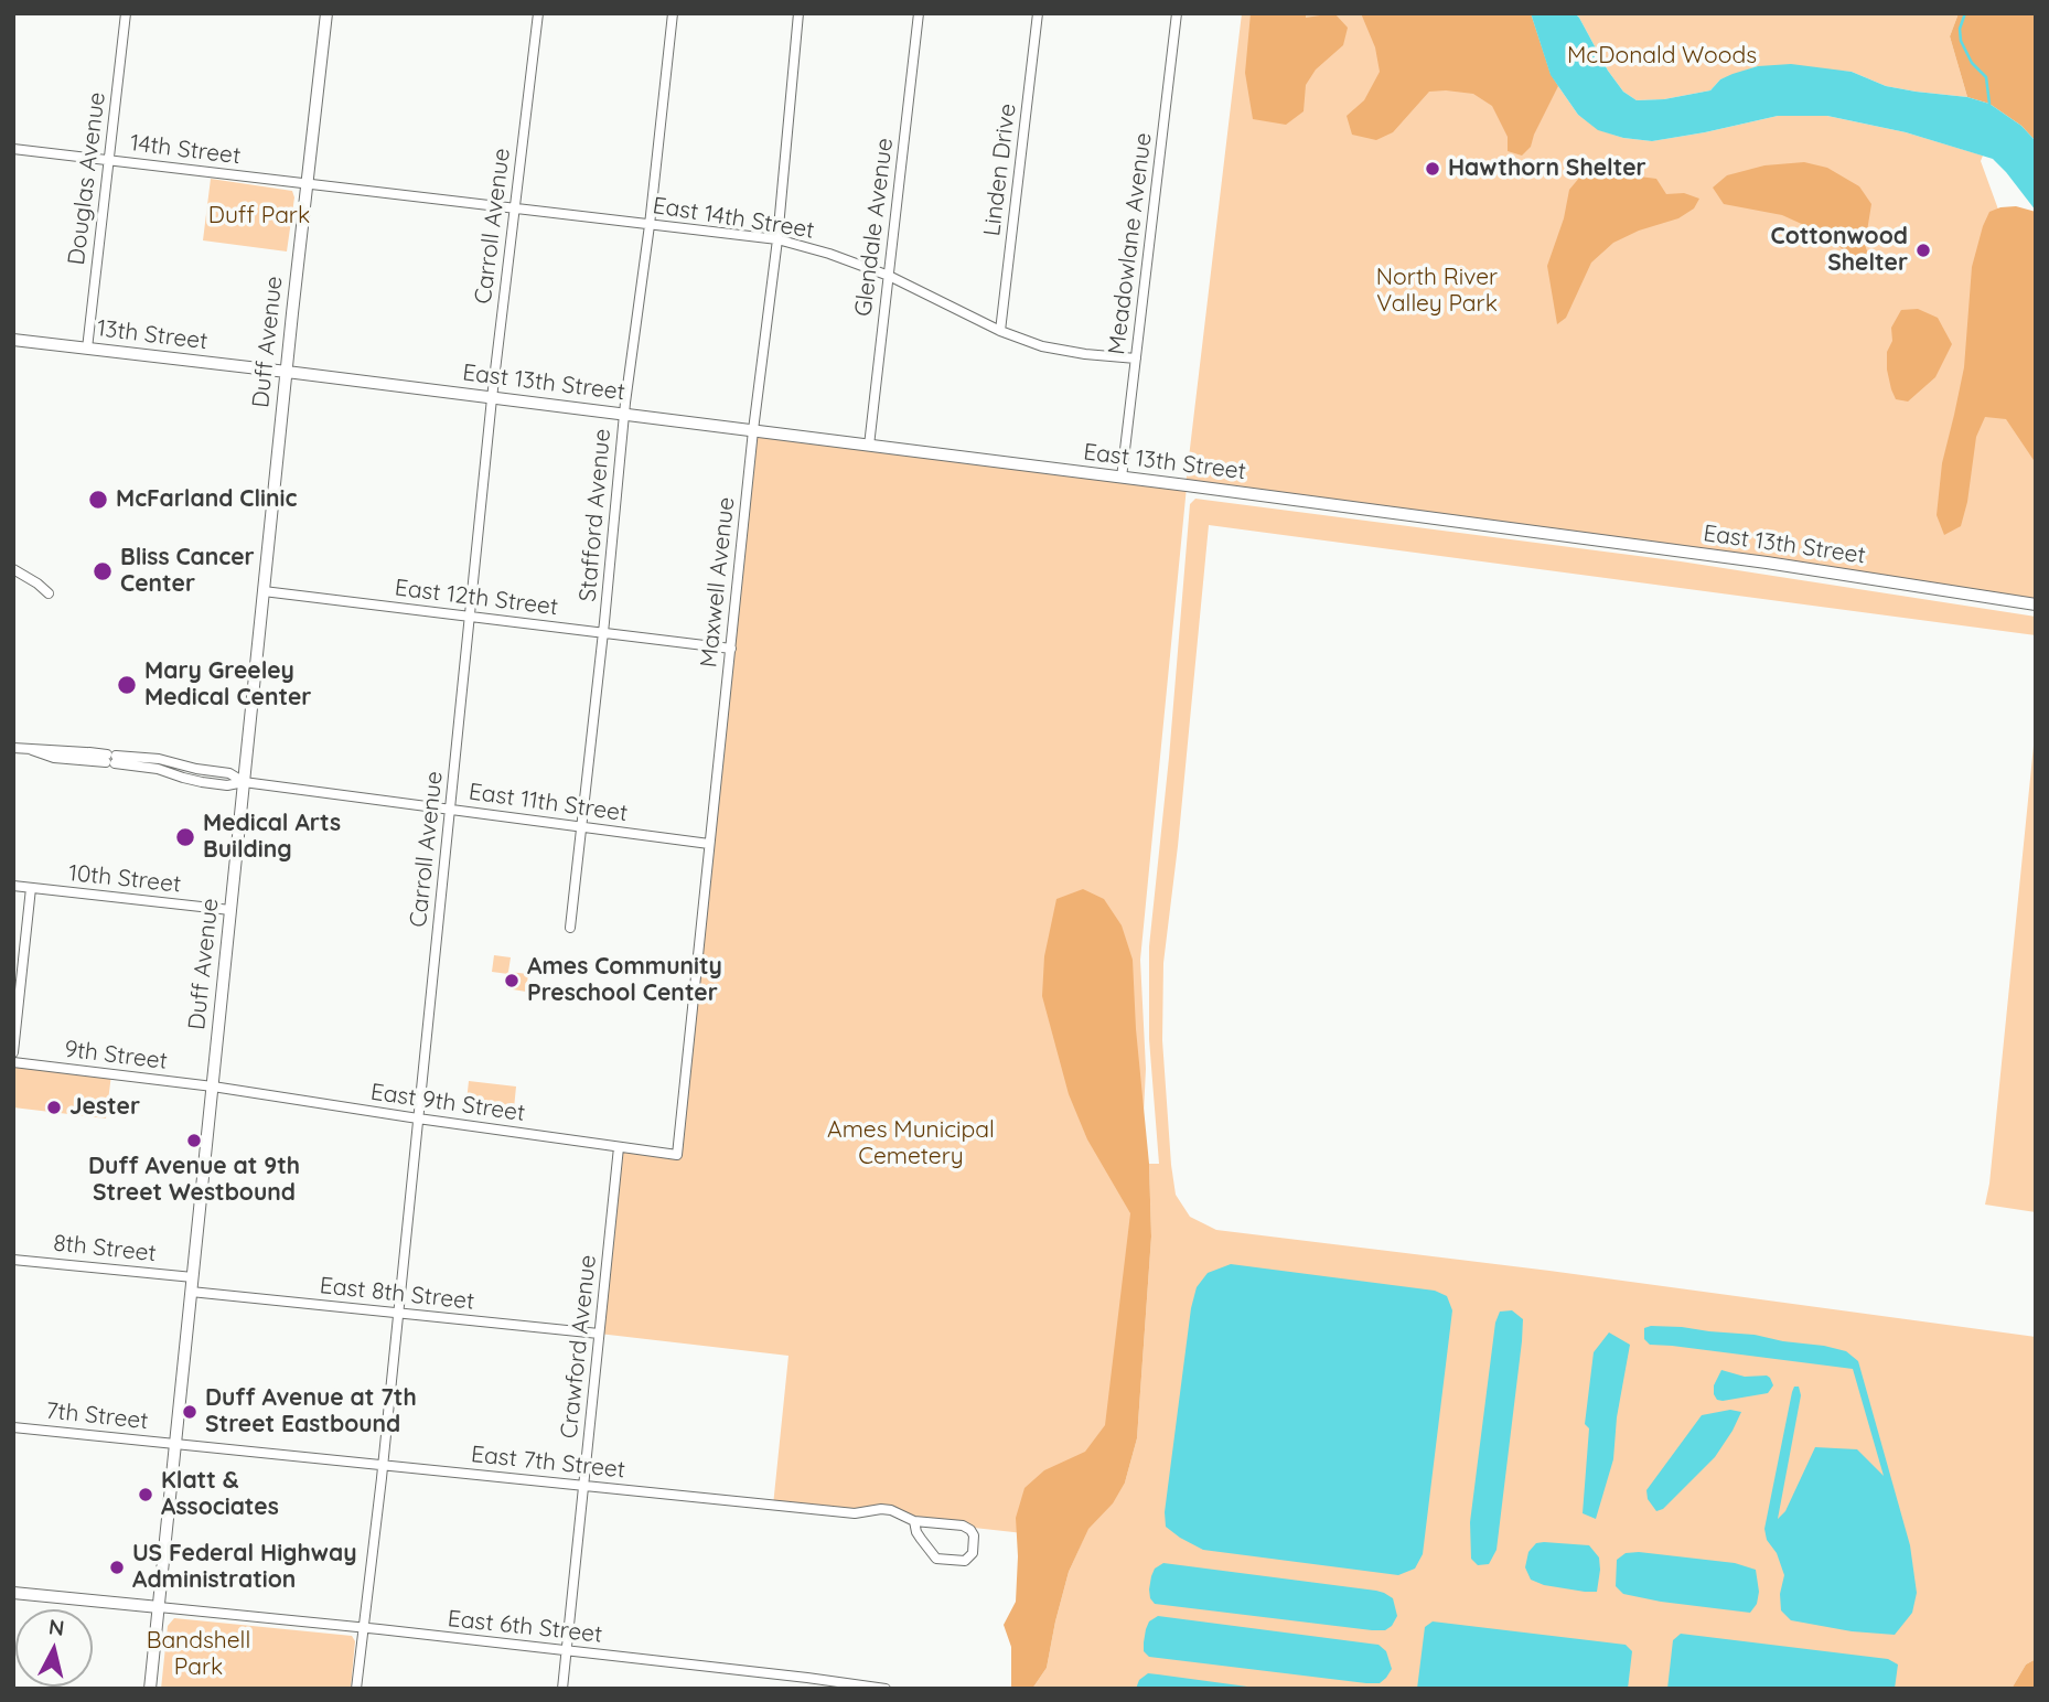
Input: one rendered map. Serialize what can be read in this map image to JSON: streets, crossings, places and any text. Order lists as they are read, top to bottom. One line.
{"streets":{"main road":["13th Street","Duff Avenue","East 13th Street"],"street":["14th Street","Linden Drive","Douglas Avenue","East 14th Street","Carroll Avenue","Glendale Avenue","Meadowlane Avenue","Stafford Avenue","Maxwell Avenue","East 12th Street","East 11th Street","10th Street","9th Street","East 9th Street","8th Street","East 8th Street","Crawford Avenue","7th Street","East 7th Street","East 6th Street"]},"crossings":[["14th Street","Douglas Avenue"],["14th Street","East 14th Street"],["14th Street","Duff Avenue"],["Linden Drive","East 14th Street"],["Douglas Avenue","13th Street"],["East 14th Street","Carroll Avenue"],["East 14th Street","Glendale Avenue"],["East 14th Street","Meadowlane Avenue"],["East 14th Street","Duff Avenue"],["East 14th Street","Stafford Avenue"],["East 14th Street","Maxwell Avenue"],["Carroll Avenue","East 13th Street"],["Carroll Avenue","East 12th Street"],["Carroll Avenue","East 11th Street"],["Carroll Avenue","East 9th Street"],["Carroll Avenue","East 8th Street"],["Carroll Avenue","East 7th Street"],["Carroll Avenue","East 6th Street"],["Glendale Avenue","East 13th Street"],["Meadowlane Avenue","East 13th Street"],["13th Street","Duff Avenue"],["13th Street","East 13th Street"],["Duff Avenue","East 13th Street"],["Duff Avenue","East 12th Street"],["Duff Avenue","East 11th Street"],["Duff Avenue","10th Street"],["Duff Avenue","9th Street"],["Duff Avenue","East 9th Street"],["Duff Avenue","8th Street"],["Duff Avenue","East 8th Street"],["Duff Avenue","7th Street"],["Duff Avenue","East 7th Street"],["Duff Avenue","East 6th Street"],["East 13th Street","Stafford Avenue"],["East 13th Street","Maxwell Avenue"],["Stafford Avenue","East 12th Street"],["Stafford Avenue","East 11th Street"],["Maxwell Avenue","East 12th Street"],["Maxwell Avenue","East 11th Street"],["Maxwell Avenue","East 9th Street"],["9th Street","East 9th Street"],["East 9th Street","Crawford Avenue"],["East 8th Street","Crawford Avenue"],["Crawford Avenue","East 7th Street"],["Crawford Avenue","East 6th Street"],["7th Street","East 7th Street"]],"parks":["McDonald Woods","Duff Park","North River Valley Park","Ames Municipal Cemetery","Bandshell Park"],"places":["Hawthorn Shelter","Cottonwood Shelter","McFarland Clinic","Bliss Cancer Center","Mary Greeley Medical Center","Medical Arts Building","Ames Community Preschool Center","Jester","Duff Avenue at 9th Street Westbound","Duff Avenue at 7th Street Eastbound","Klatt & Associates","US Federal Highway Administration"],"north":"top"}
